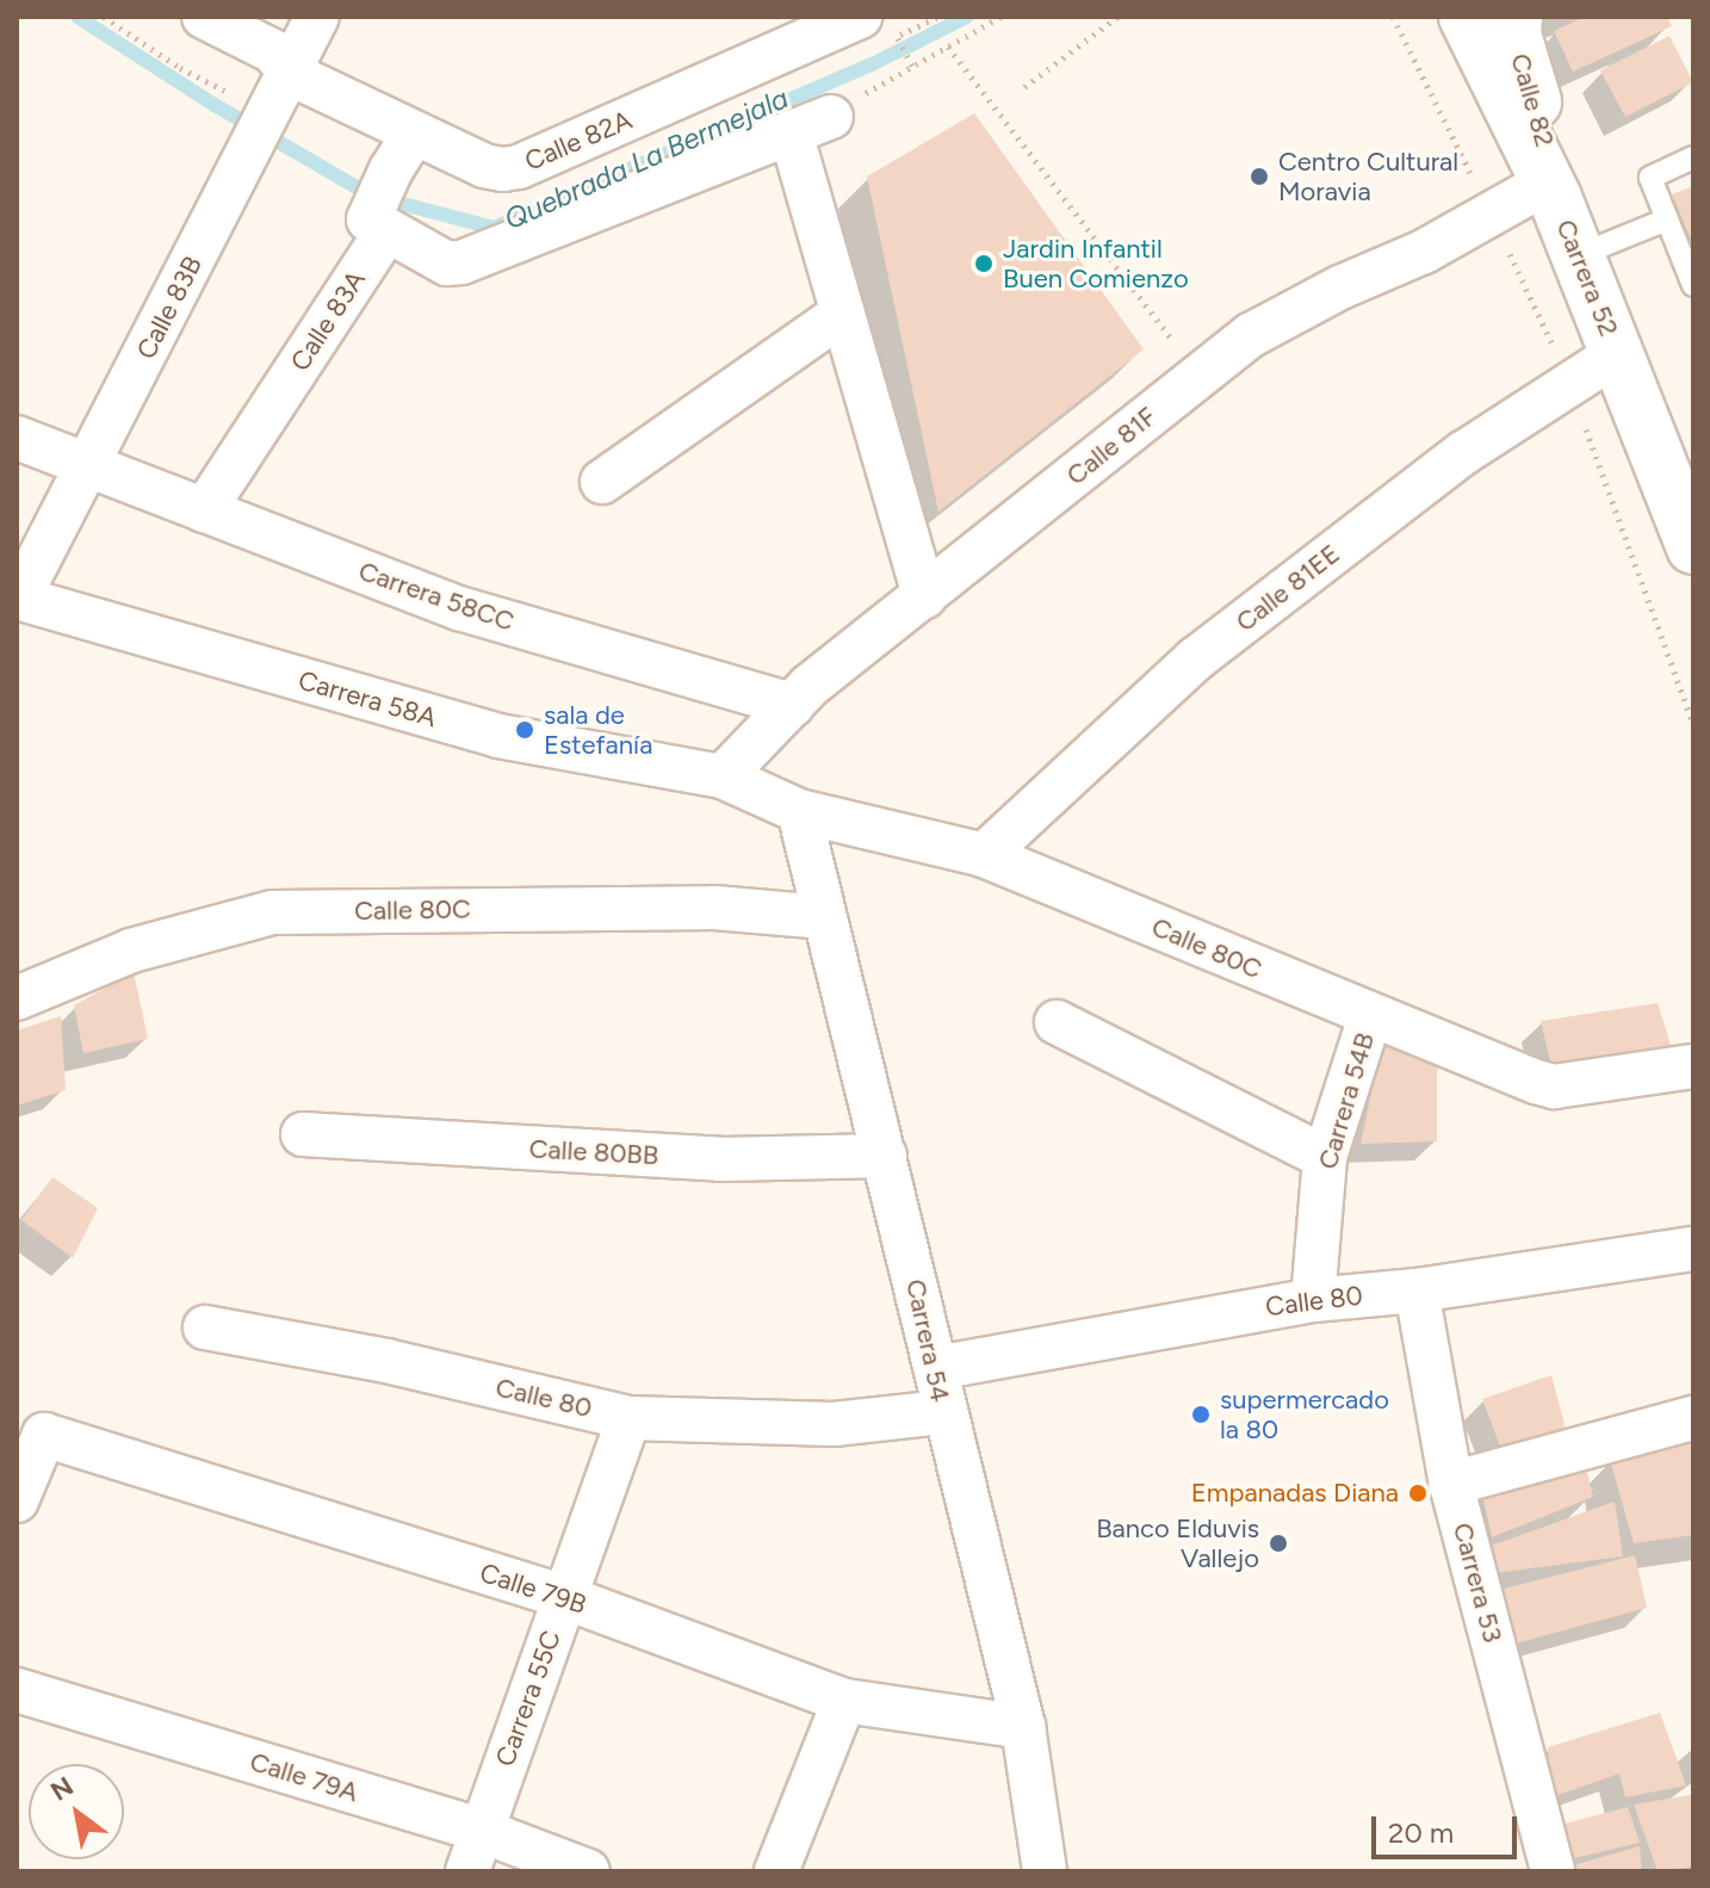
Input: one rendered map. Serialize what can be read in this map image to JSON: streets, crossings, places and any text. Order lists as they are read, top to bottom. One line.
{"streets":{"main road":["Calle 82","Carrera 52"],"street":["Calle 82A","Calle 83B","Calle 83A","Calle 81F","Calle 81EE","Carrera 58CC","Carrera 58A","Calle 80C","Carrera 54B","Calle 80BB","Calle 80","Carrera 54","Carrera 53","Calle 79B","Carrera 55C","Calle 79A"]},"crossings":[["Calle 82","Carrera 52"],["Calle 82","Calle 81F"],["Calle 82A","Calle 83B"],["Calle 82A","Calle 83A"],["Carrera 52","Calle 81F"],["Carrera 52","Calle 81EE"],["Calle 83B","Carrera 58CC"],["Calle 83B","Carrera 58A"],["Calle 83A","Carrera 58CC"],["Calle 81F","Carrera 58CC"],["Calle 81F","Carrera 58A"],["Calle 81F","Calle 80C"],["Calle 81EE","Calle 80C"],["Carrera 58A","Calle 80C"],["Calle 80C","Carrera 54B"],["Calle 80C","Carrera 54"],["Carrera 54B","Calle 80"],["Calle 80BB","Carrera 54"],["Calle 80","Carrera 54"],["Calle 80","Carrera 53"],["Calle 80","Carrera 55C"],["Carrera 54","Calle 79B"],["Calle 79B","Carrera 55C"],["Carrera 55C","Calle 79A"]],"water":["Quebrada La Bermejala"],"places":["Centro Cultural Moravia","Jardin Infantil Buen Comienzo","sala de Estefanía","supermercado la 80","Empanadas Diana","Banco Elduvis Vallejo"],"scale_bar":"20 m","north":"top left"}
